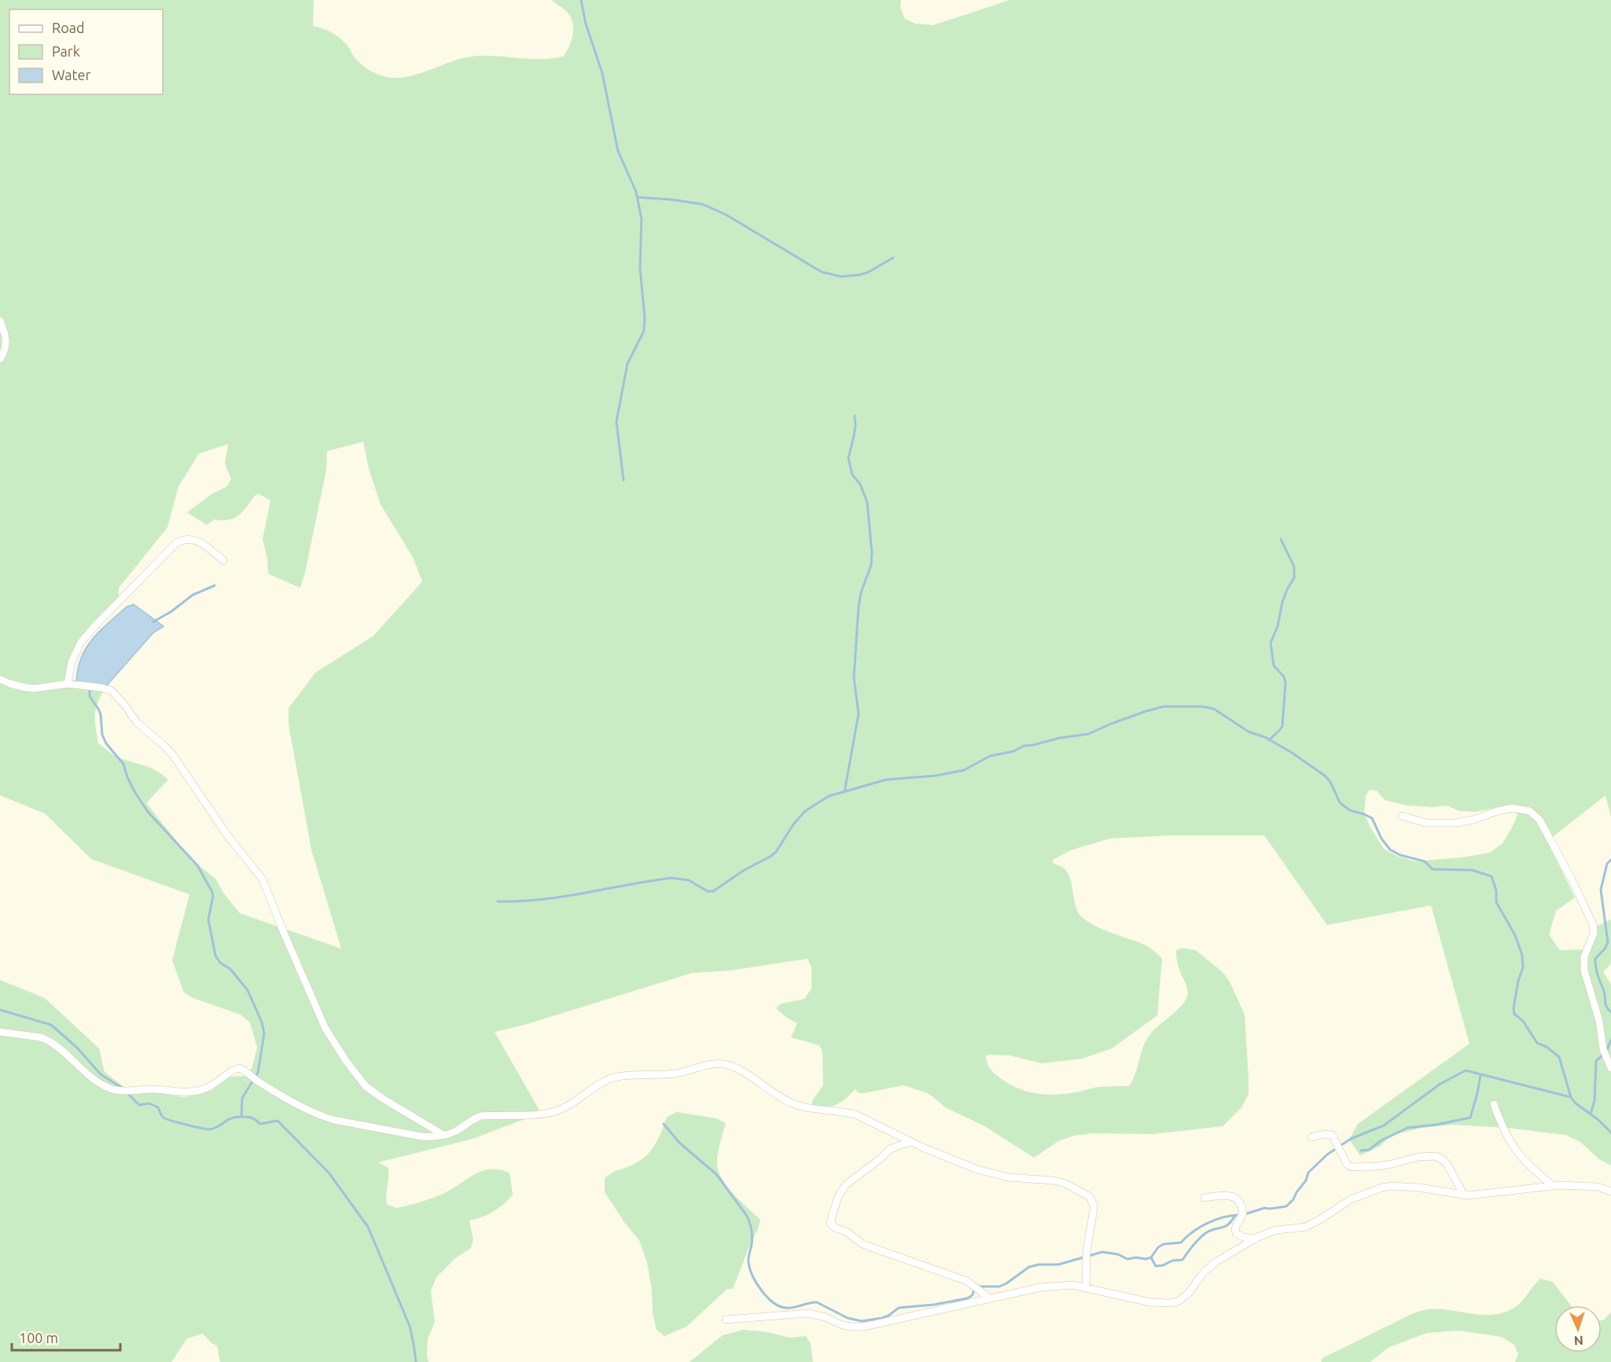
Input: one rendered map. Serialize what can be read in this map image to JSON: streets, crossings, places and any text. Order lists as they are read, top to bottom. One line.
{"legend":["Road","Park","Water"],"scale_bar":"100 m","north":"bottom"}
